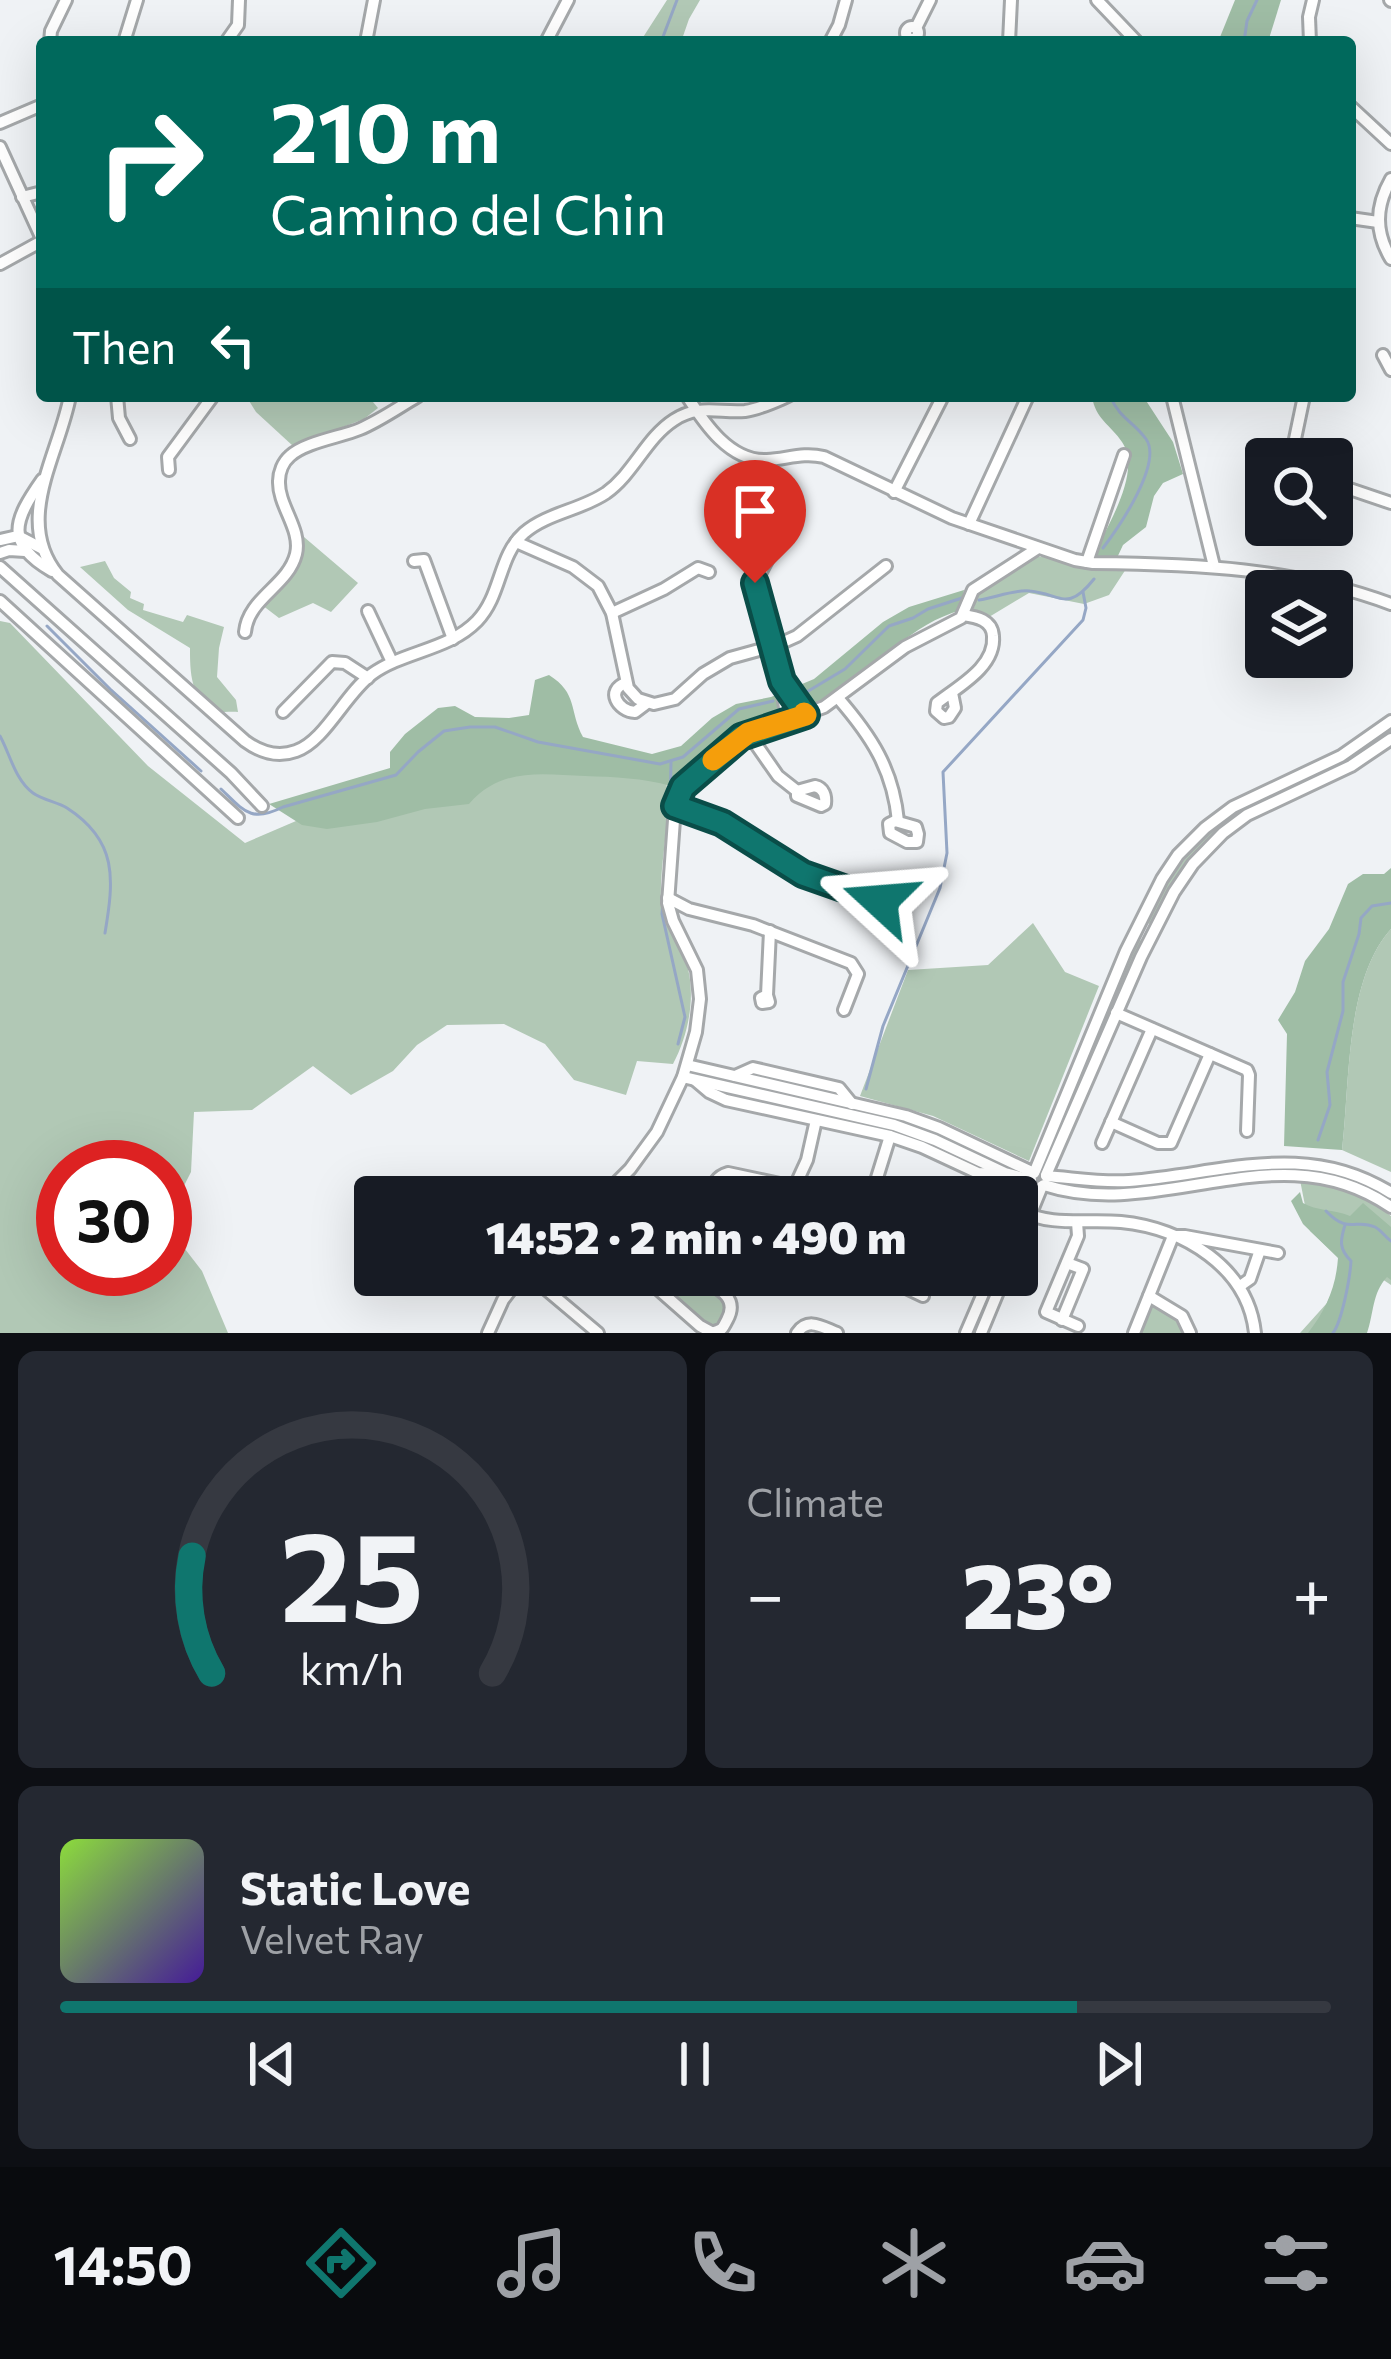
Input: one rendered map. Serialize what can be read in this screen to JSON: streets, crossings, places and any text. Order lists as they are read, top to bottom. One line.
{"page":{"turn":["210 m","Camino del Chin"],"then":"Then","limit":"30","trip":"14:52 · 2 min · 490 m","tile":"Climate","heat":["−","23°","+"],"song":["Static Love","Velvet Ray"],"tabs":"14:50","gauge":["25","km/h"]}}
